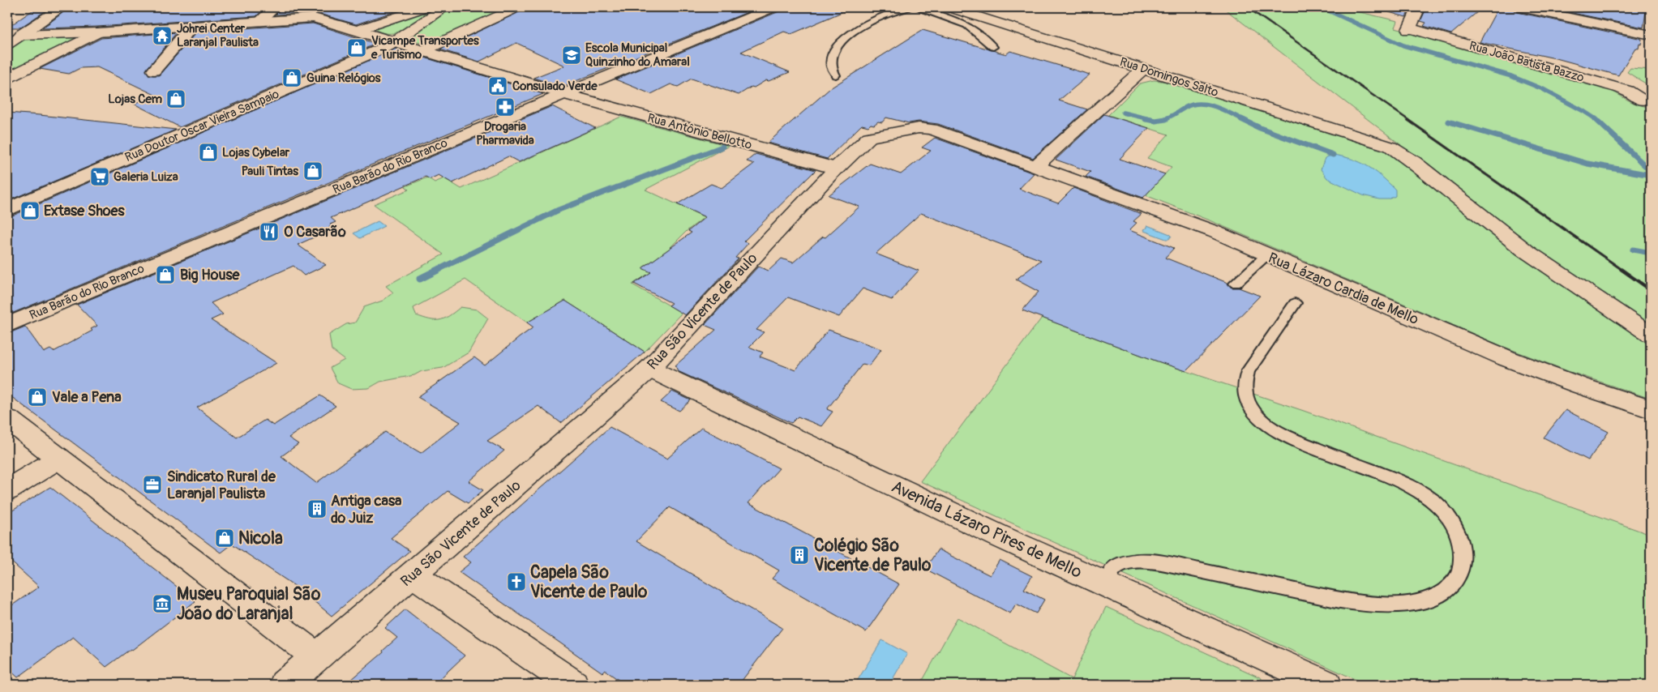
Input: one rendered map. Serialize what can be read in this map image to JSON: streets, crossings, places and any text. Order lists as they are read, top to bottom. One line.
{"streets":{"street":["Rua João Batista Bazzo","Rua Domingos Salto","Rua Doutor Oscar Vieira Sampaio","Rua Antônio Bellotto","Rua Barão do Rio Branco","Rua Lázaro Cardia de Mello","Rua São Vicente de Paulo","Avenida Lázaro Pires de Mello"]},"crossings":[["Rua Doutor Oscar Vieira Sampaio","Rua Antônio Bellotto"],["Rua Antônio Bellotto","Rua Barão do Rio Branco"],["Rua Antônio Bellotto","Rua São Vicente de Paulo"],["Rua Lázaro Cardia de Mello","Rua São Vicente de Paulo"],["Rua São Vicente de Paulo","Avenida Lázaro Pires de Mello"]],"places":{"temple":["Johrei Center Laranjal Paulista"],"shop":["Vicampe Transportes e Turismo","Guina Relógios","Lojas Cem","Lojas Cybelar","Pauli Tintas","Extase Shoes","Big House","Vale a Pena","Nicola"],"school or university":["Escola Municipal Quinzinho do Amaral"],"public building":["Consulado Verde"],"pharmacy":["Drogaria Pharmavida"],"supermarket":["Galeria Luiza"],"restaurant":["O Casarão"],"office":["Sindicato Rural de Laranjal Paulista"],"building":["Antiga casa do Juiz","Colégio São Vicente de Paulo"],"church":["Capela São Vicente de Paulo"],"museum":["Museu Paroquial São João do Laranjal"]}}
